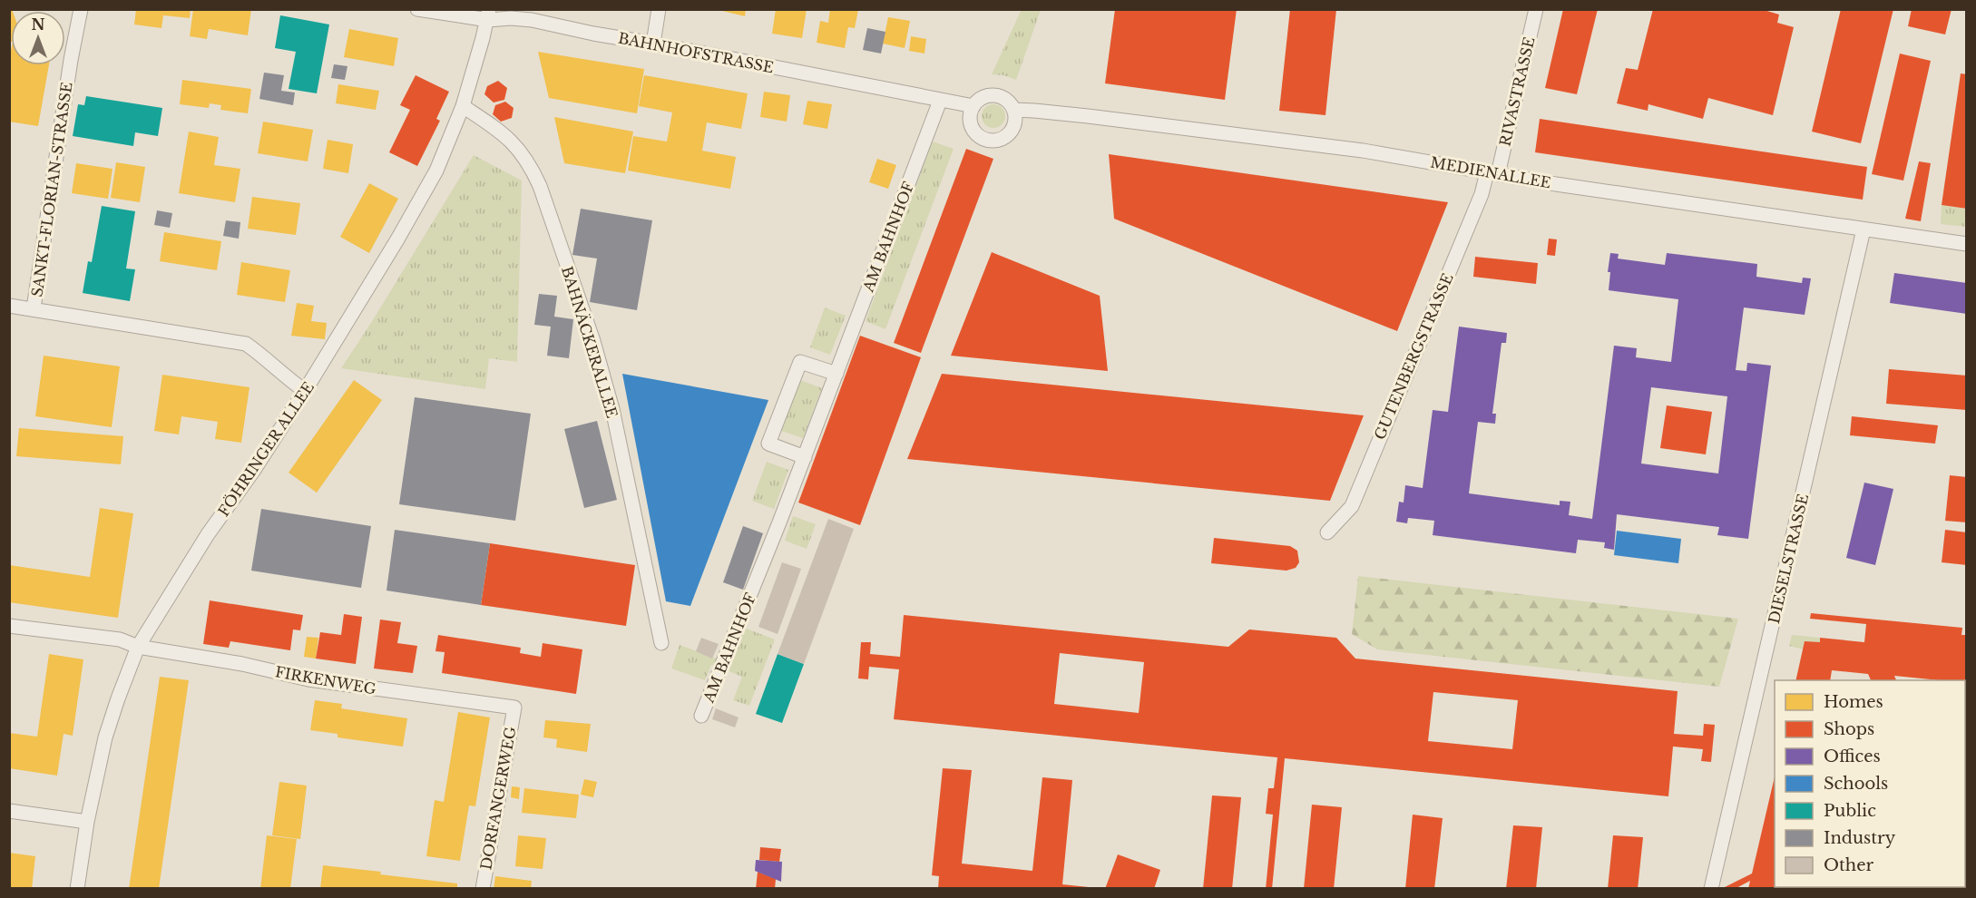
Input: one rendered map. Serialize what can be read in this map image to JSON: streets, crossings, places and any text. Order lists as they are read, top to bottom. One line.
{"streets":{"street":["BAHNHOFSTRASSE","RIVASTRASSE","MEDIENALLEE","SANKT-FLORIAN-STRASSE","AM BAHNHOF","BAHNÄCKERALLEE","GUTENBERGSTRASSE","FÖHRINGER ALLEE","DIESELSTRASSE","FIRKENWEG","DORFANGERWEG"]},"crossings":[["BAHNHOFSTRASSE","MEDIENALLEE"],["BAHNHOFSTRASSE","AM BAHNHOF"],["BAHNHOFSTRASSE","FÖHRINGER ALLEE"],["RIVASTRASSE","MEDIENALLEE"],["RIVASTRASSE","GUTENBERGSTRASSE"],["MEDIENALLEE","GUTENBERGSTRASSE"],["MEDIENALLEE","DIESELSTRASSE"],["SANKT-FLORIAN-STRASSE","FÖHRINGER ALLEE"],["BAHNÄCKERALLEE","FÖHRINGER ALLEE"],["FÖHRINGER ALLEE","FIRKENWEG"],["FIRKENWEG","DORFANGERWEG"]],"legend":["Homes","Shops","Offices","Schools","Public","Industry","Other"],"north":"top"}
